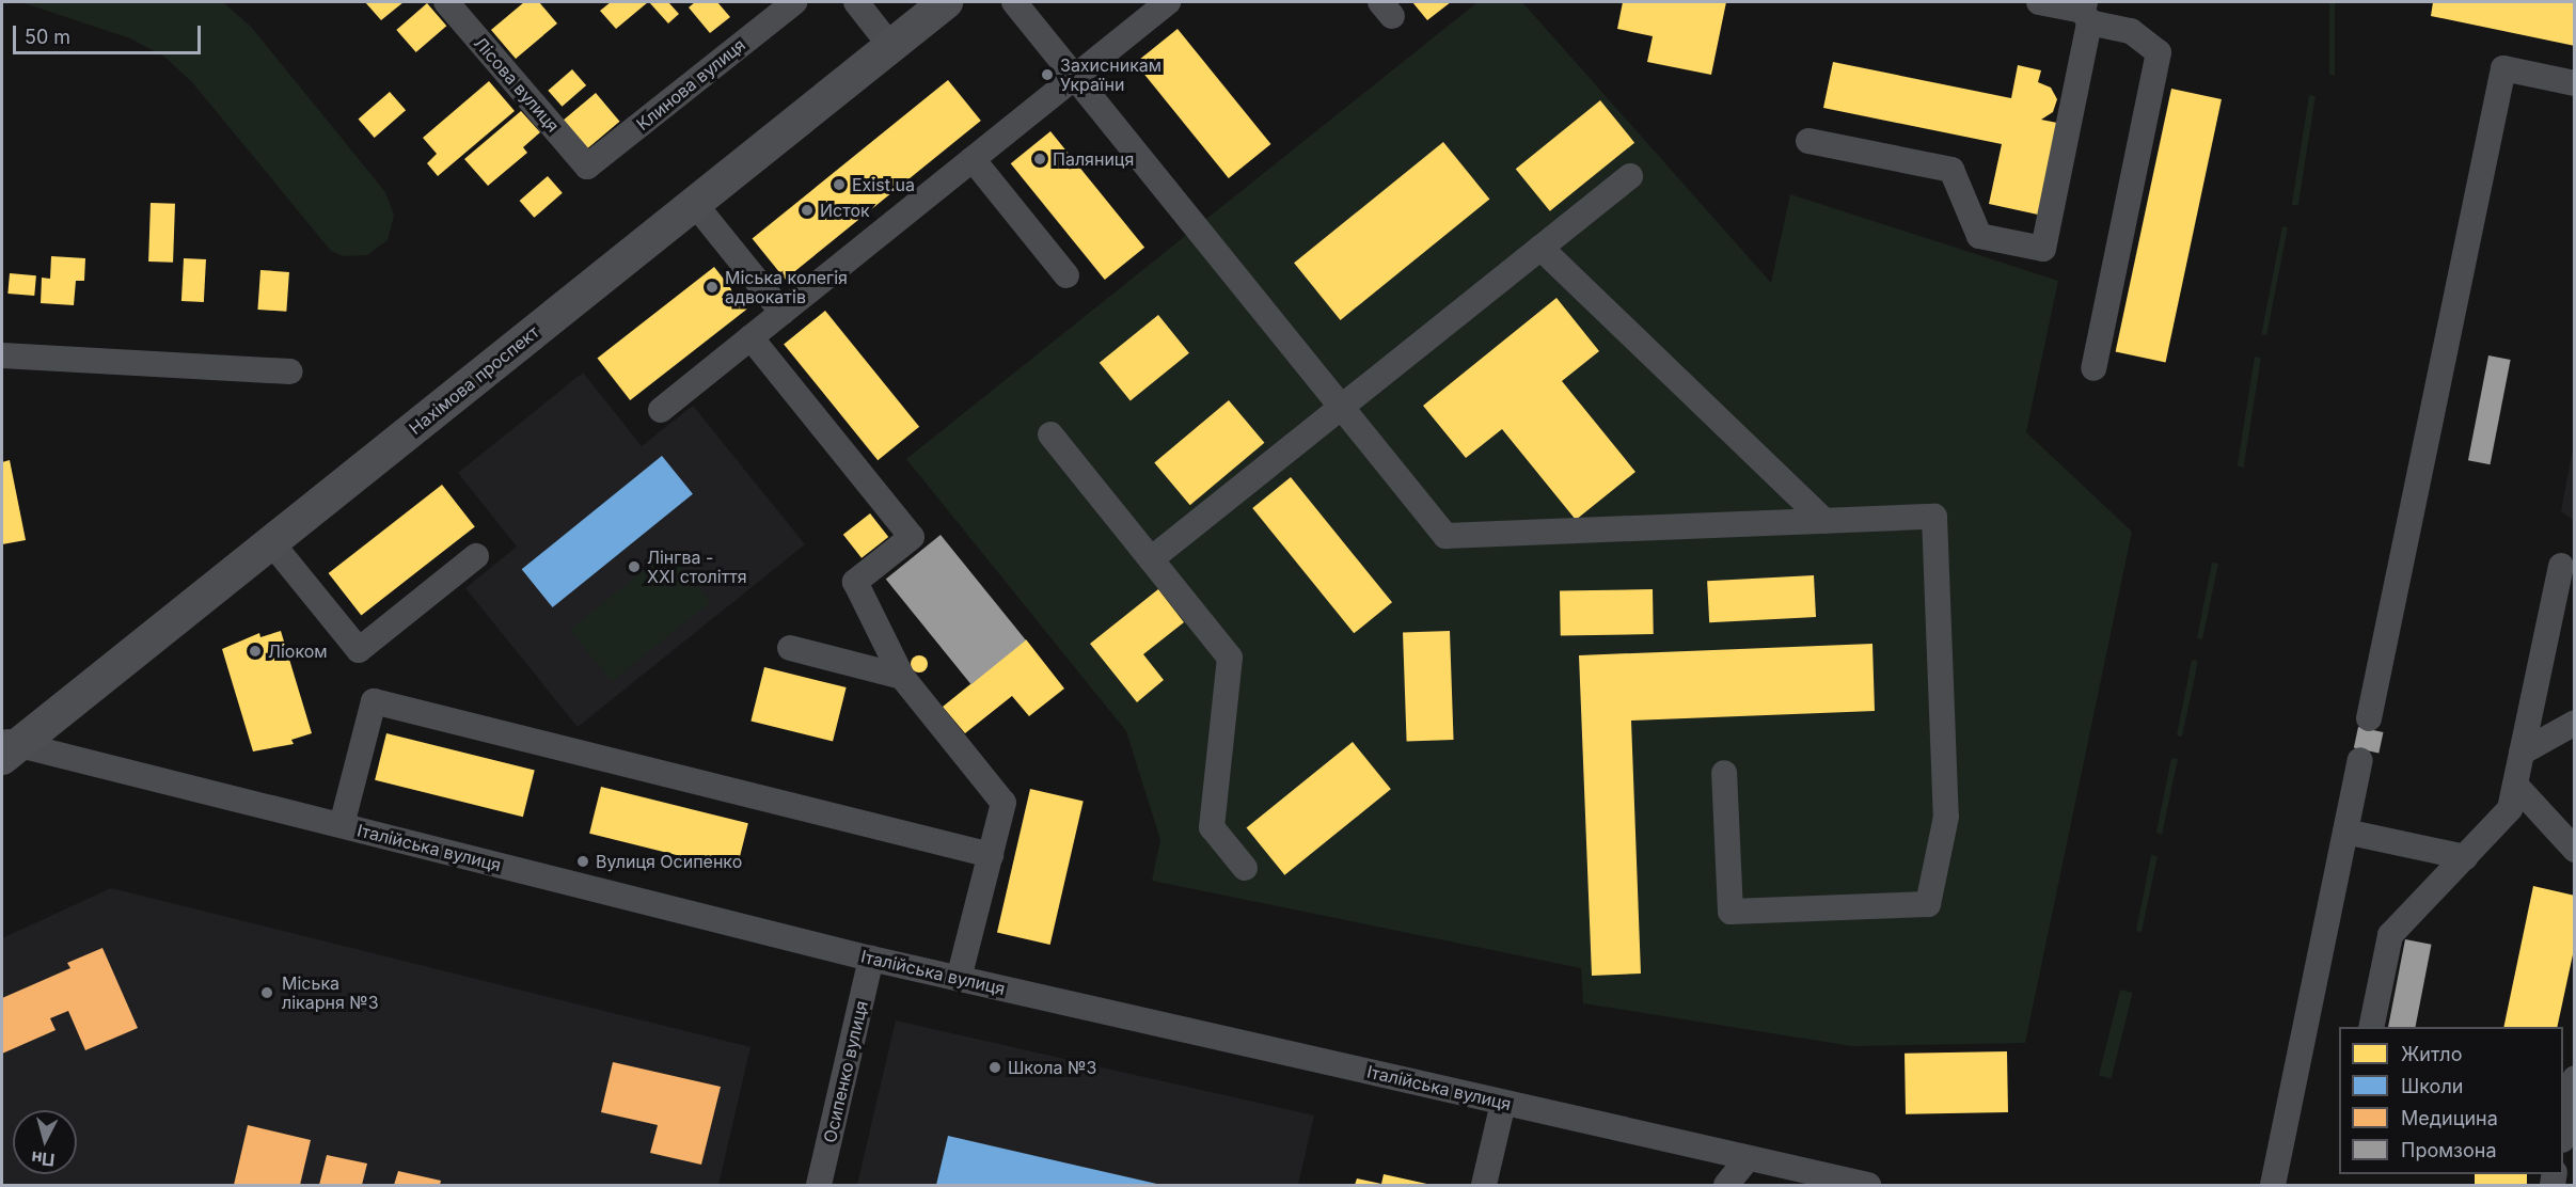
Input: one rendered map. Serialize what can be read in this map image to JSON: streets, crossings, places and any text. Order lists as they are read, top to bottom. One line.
{"streets":{"main road":["Нахімова проспект"],"street":["Лісова вулиця","Клинова вулиця","Італійська вулиця","Осипенко вулиця"]},"crossings":[["Лісова вулиця","Клинова вулиця"],["Нахімова проспект","Італійська вулиця"],["Італійська вулиця","Осипенко вулиця"]],"places":["Захисникам України","Паляниця","Exist.ua","Исток","Міська колегія адвокатів","Лінгва - XXI століття","Ліоком","Вулиця Осипенко","Міська лікарня №3","Школа №3"],"legend":["Житло","Школи","Медицина","Промзона"],"scale_bar":"50 m","north":"bottom"}
